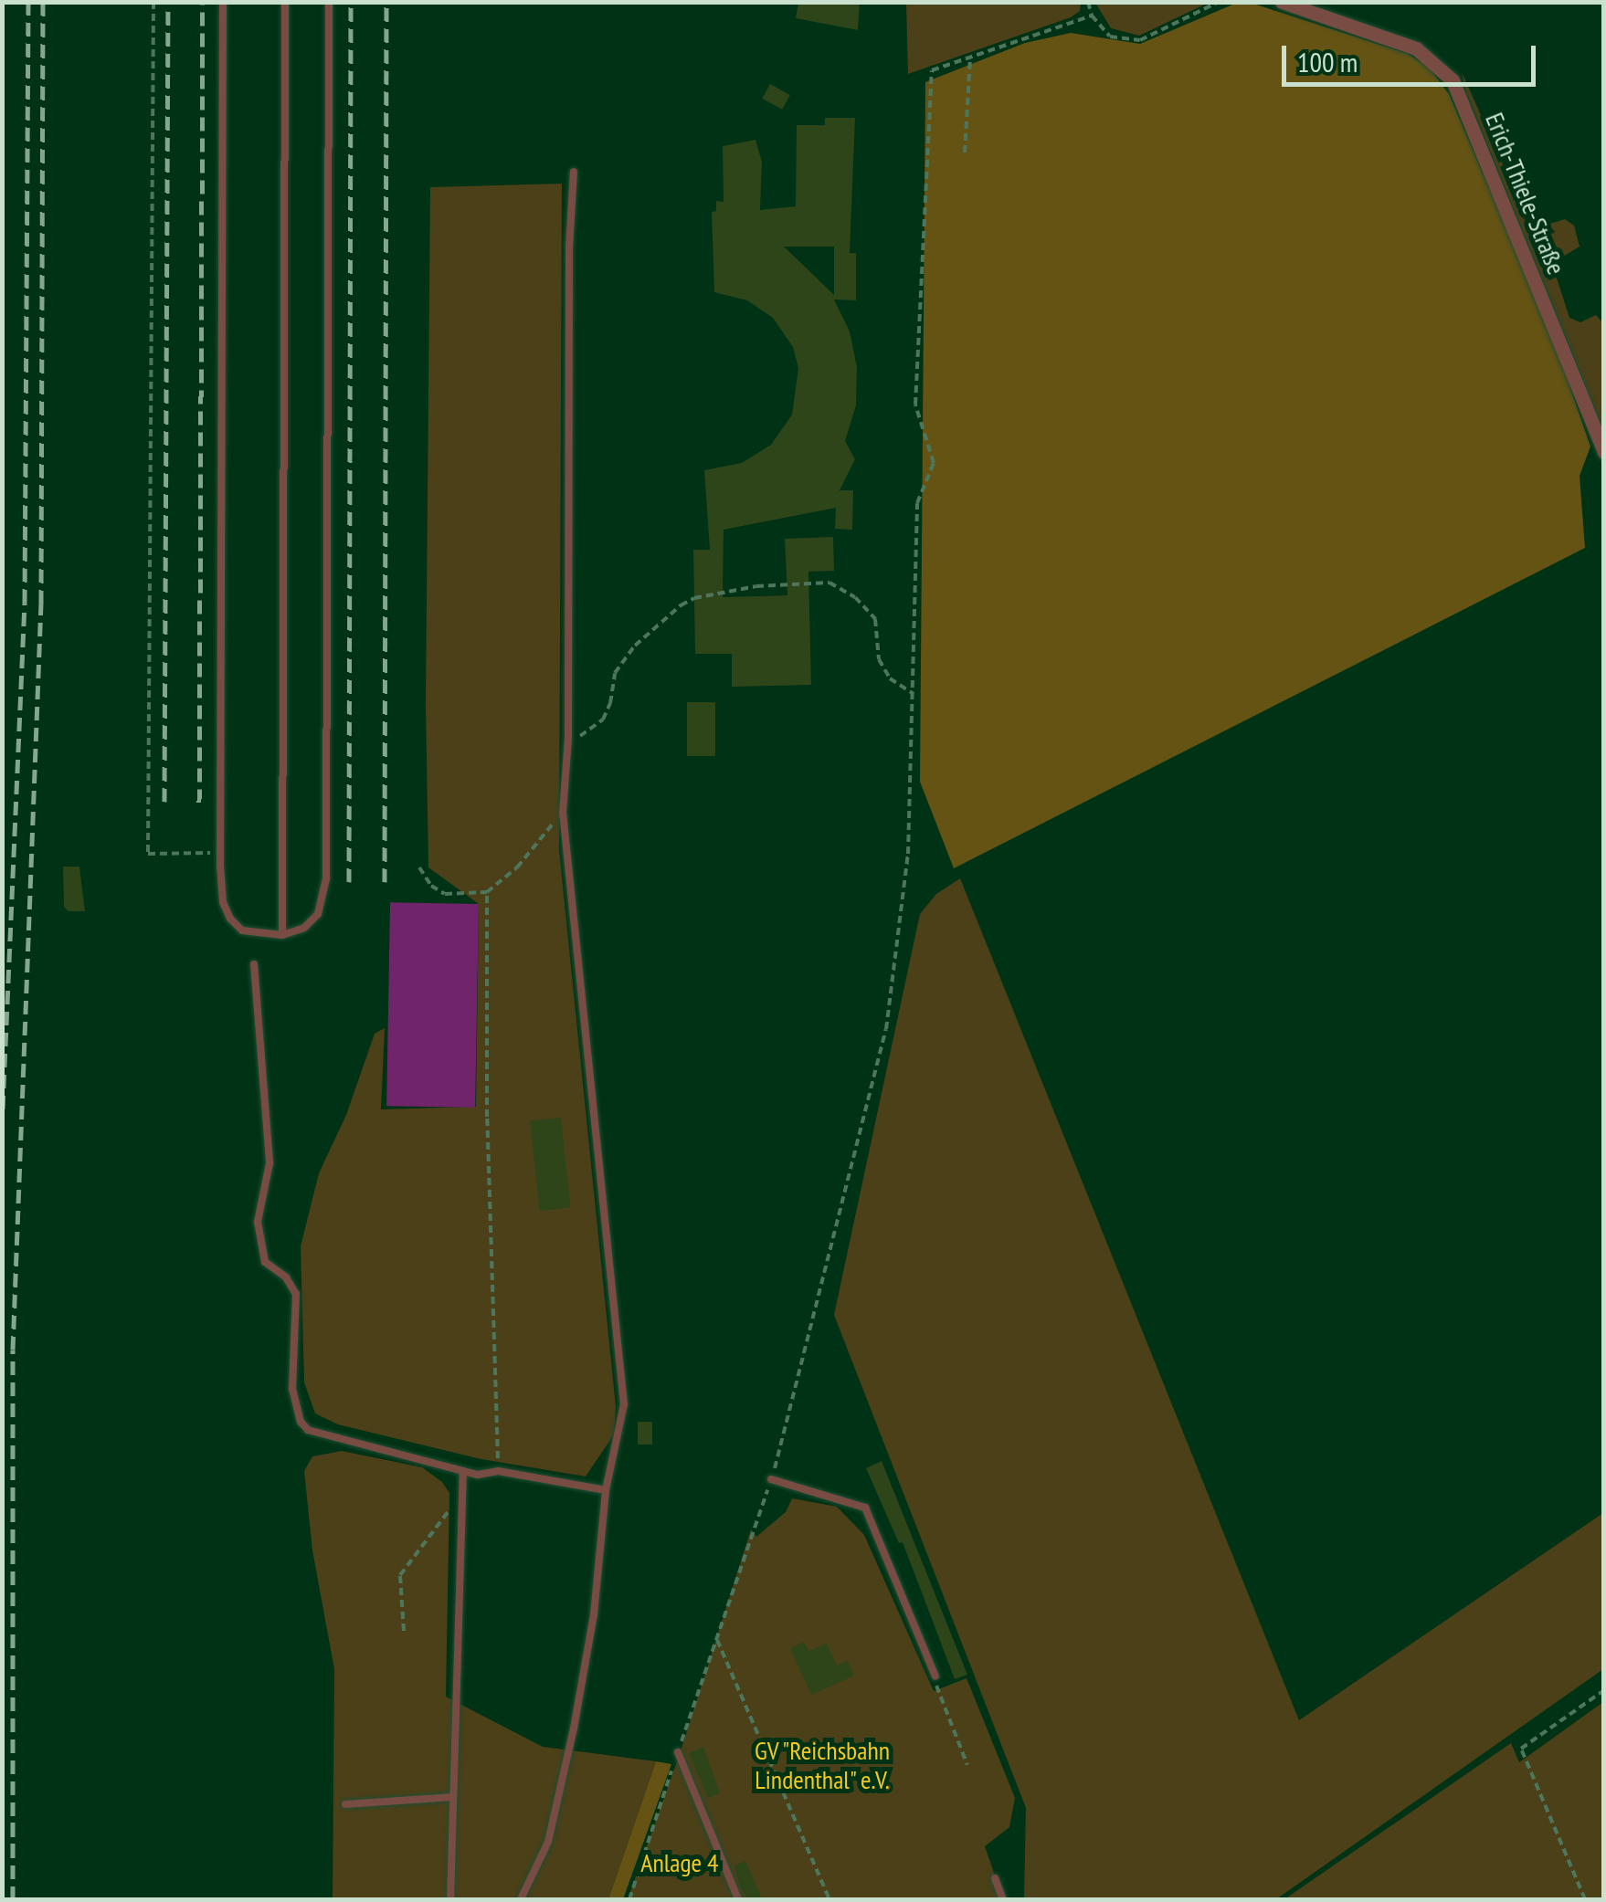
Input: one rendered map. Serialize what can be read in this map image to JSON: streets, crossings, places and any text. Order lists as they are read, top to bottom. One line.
{"streets":{"street":["Erich-Thiele-Straße"]},"parks":["GV \"Reichsbahn Lindenthal\" e.V.","Anlage 4"],"scale_bar":"100 m"}
